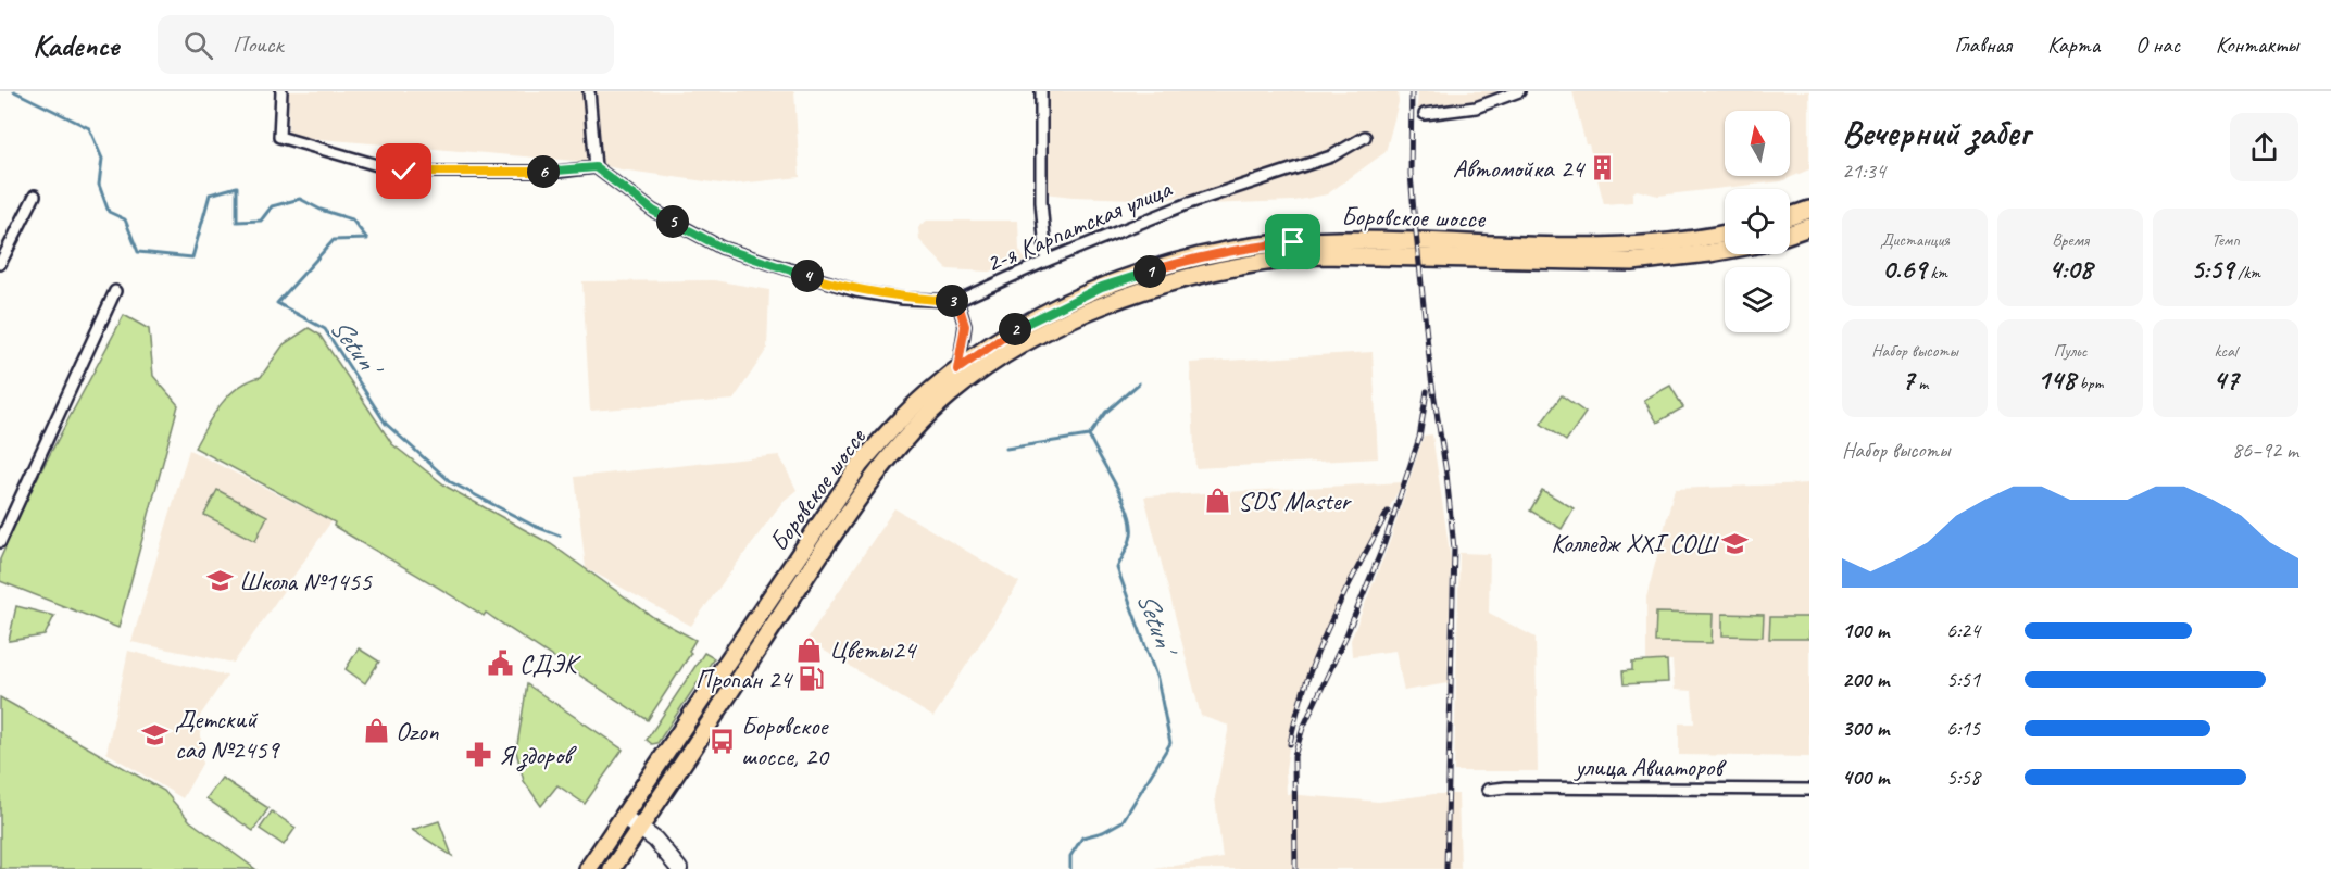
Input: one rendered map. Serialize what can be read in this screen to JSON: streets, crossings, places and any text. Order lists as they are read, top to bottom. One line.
{"streets":{"main road":["Боровское шоссе"],"street":["2-я Карпатская улица","улица Авиаторов"]},"water":["Setun'"],"places":{"building":["Автомойка 24"],"shop":["SDS Master","Цветы24","Ozon"],"school or university":["Колледж XXI СОШ","Школа №1455","Детский сад №2459"],"public building":["СДЭК"],"fuel station":["Пропан 24"],"bus stop":["Боровское шоссе, 20"],"pharmacy":["Я здоров"]},"north":"top","page":{"header":"Kadence","search":"Поиск","nav":["Главная","Карта","О нас","Контакты"],"heading":["Вечерний забег","21:34"],"pins":["6","5","1","4","3","2"],"stats":[["Дистанция","0.69 km"],["Время","4:08"],["Темп","5:59 /km"],["Набор высоты","7 m"],["Пульс","148 bpm"],["kcal","47"]],"chart":["Набор высоты","86–92 m"],"list":[{"name":"100 m","note":"6:24"},{"name":"200 m","note":"5:51"},{"name":"300 m","note":"6:15"},{"name":"400 m","note":"5:58"}]}}
